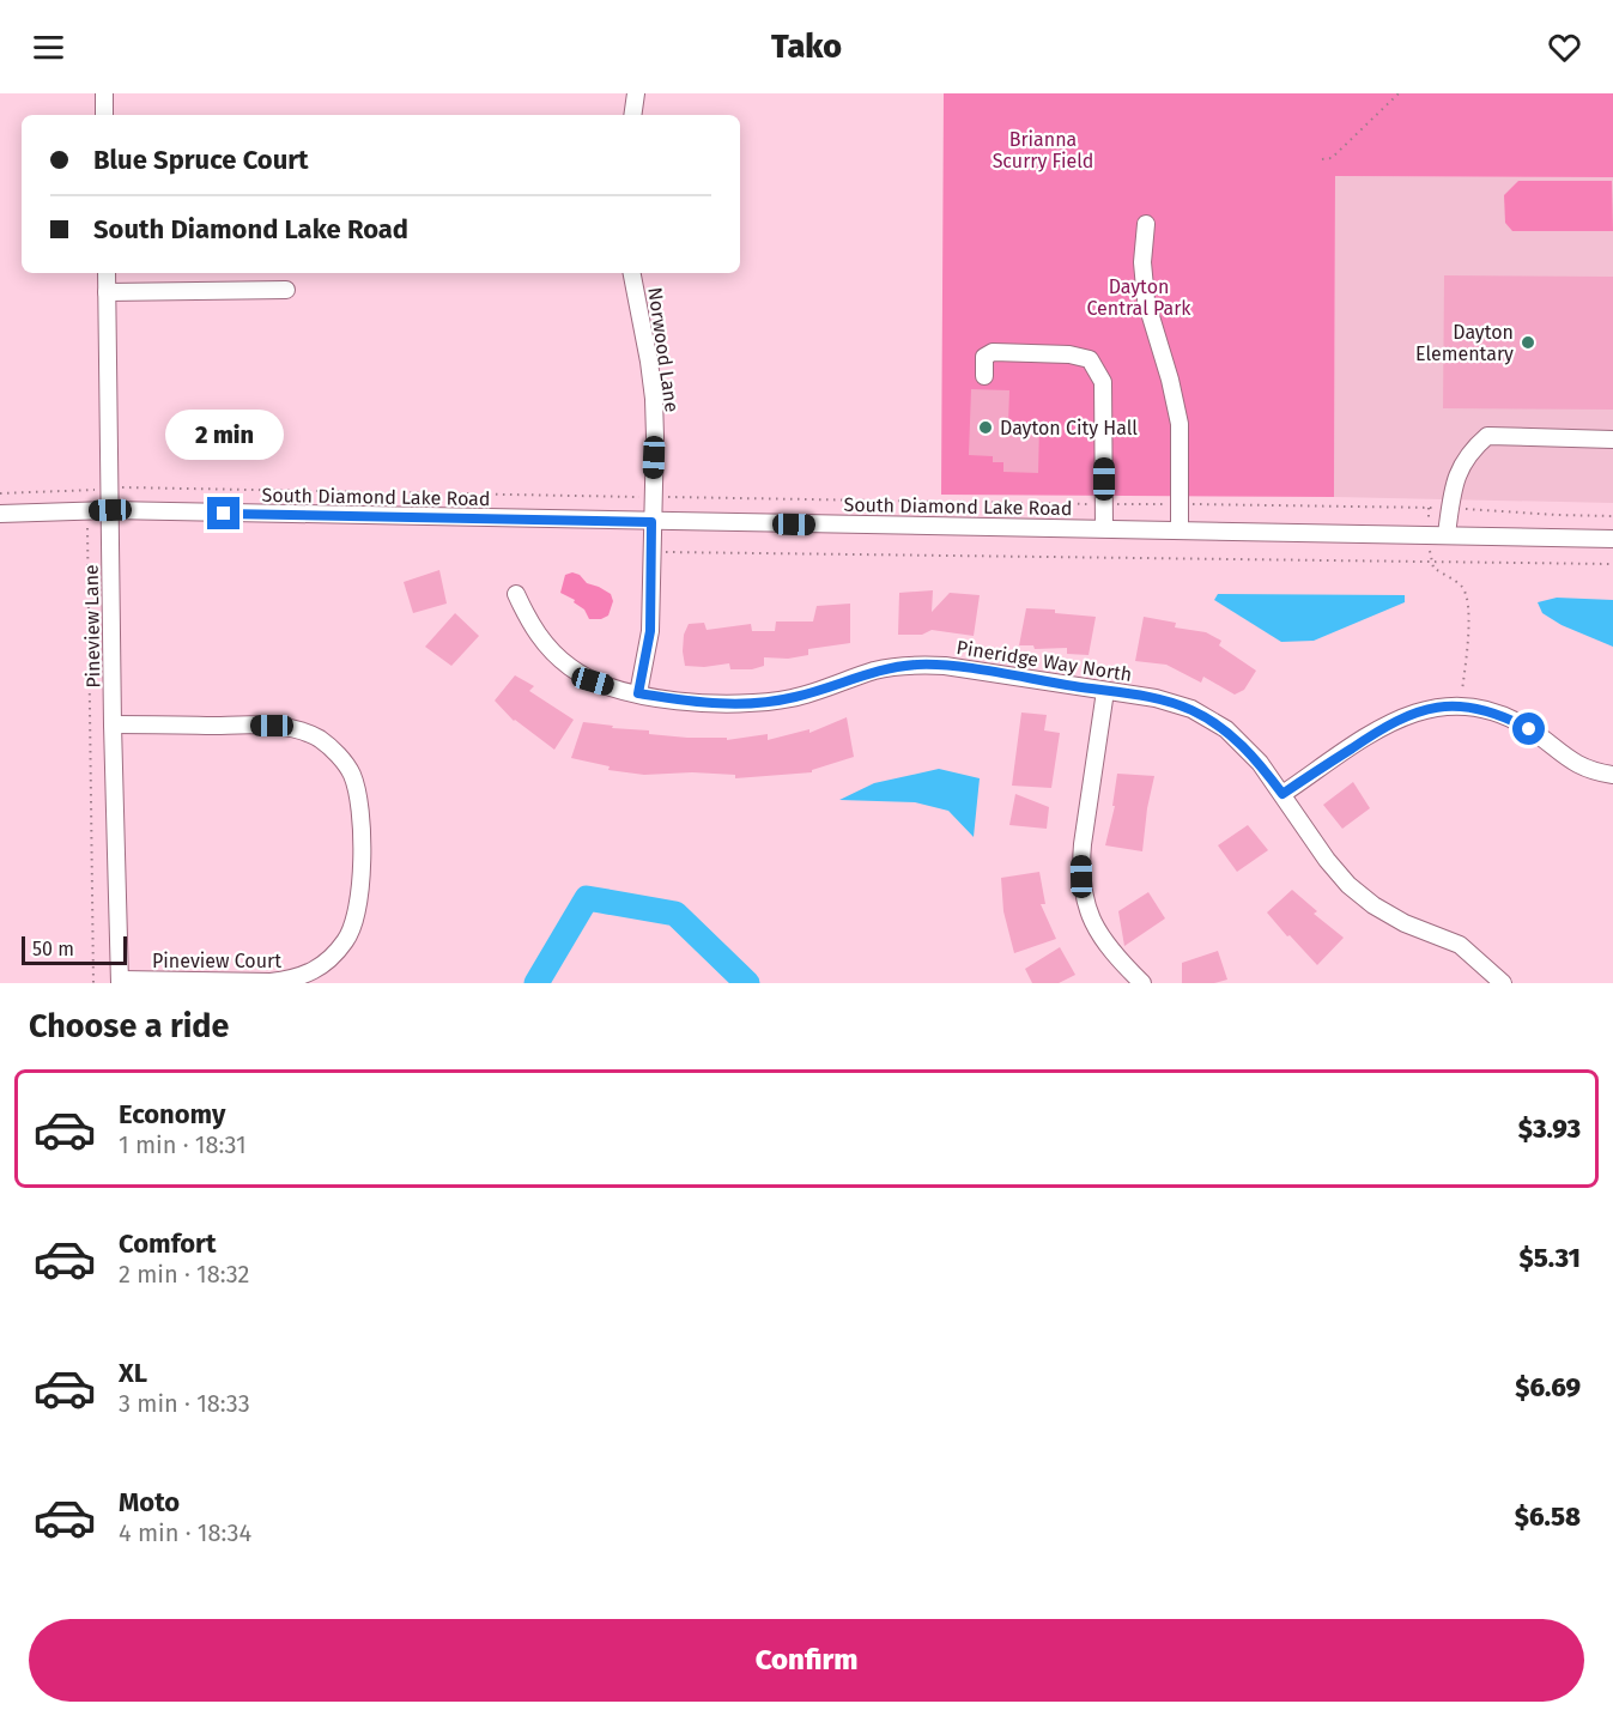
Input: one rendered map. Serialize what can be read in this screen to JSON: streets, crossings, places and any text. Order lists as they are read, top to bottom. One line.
{"streets":{"street":["Norwood Lane","South Diamond Lake Road","Pineview Lane","Pineridge Way North","Pineview Court"]},"crossings":[["Norwood Lane","South Diamond Lake Road"],["Norwood Lane","Pineridge Way North"],["South Diamond Lake Road","Pineview Lane"],["Pineview Lane","Pineview Court"]],"parks":["Brianna Scurry Field","Dayton Central Park"],"places":["Dayton Elementary","Dayton City Hall"],"scale_bar":"50 m","page":{"header":"Tako","banner":["Blue Spruce Court","South Diamond Lake Road"],"bubble":"2 min","scale":"50 m","heading":"Choose a ride","list":[{"name":"Economy","note":"1 min · 18:31","value":"$3.93"},{"name":"Comfort","note":"2 min · 18:32","value":"$5.31"},{"name":"XL","note":"3 min · 18:33","value":"$6.69"},{"name":"Moto","note":"4 min · 18:34","value":"$6.58"}],"buttons":"Confirm"}}
